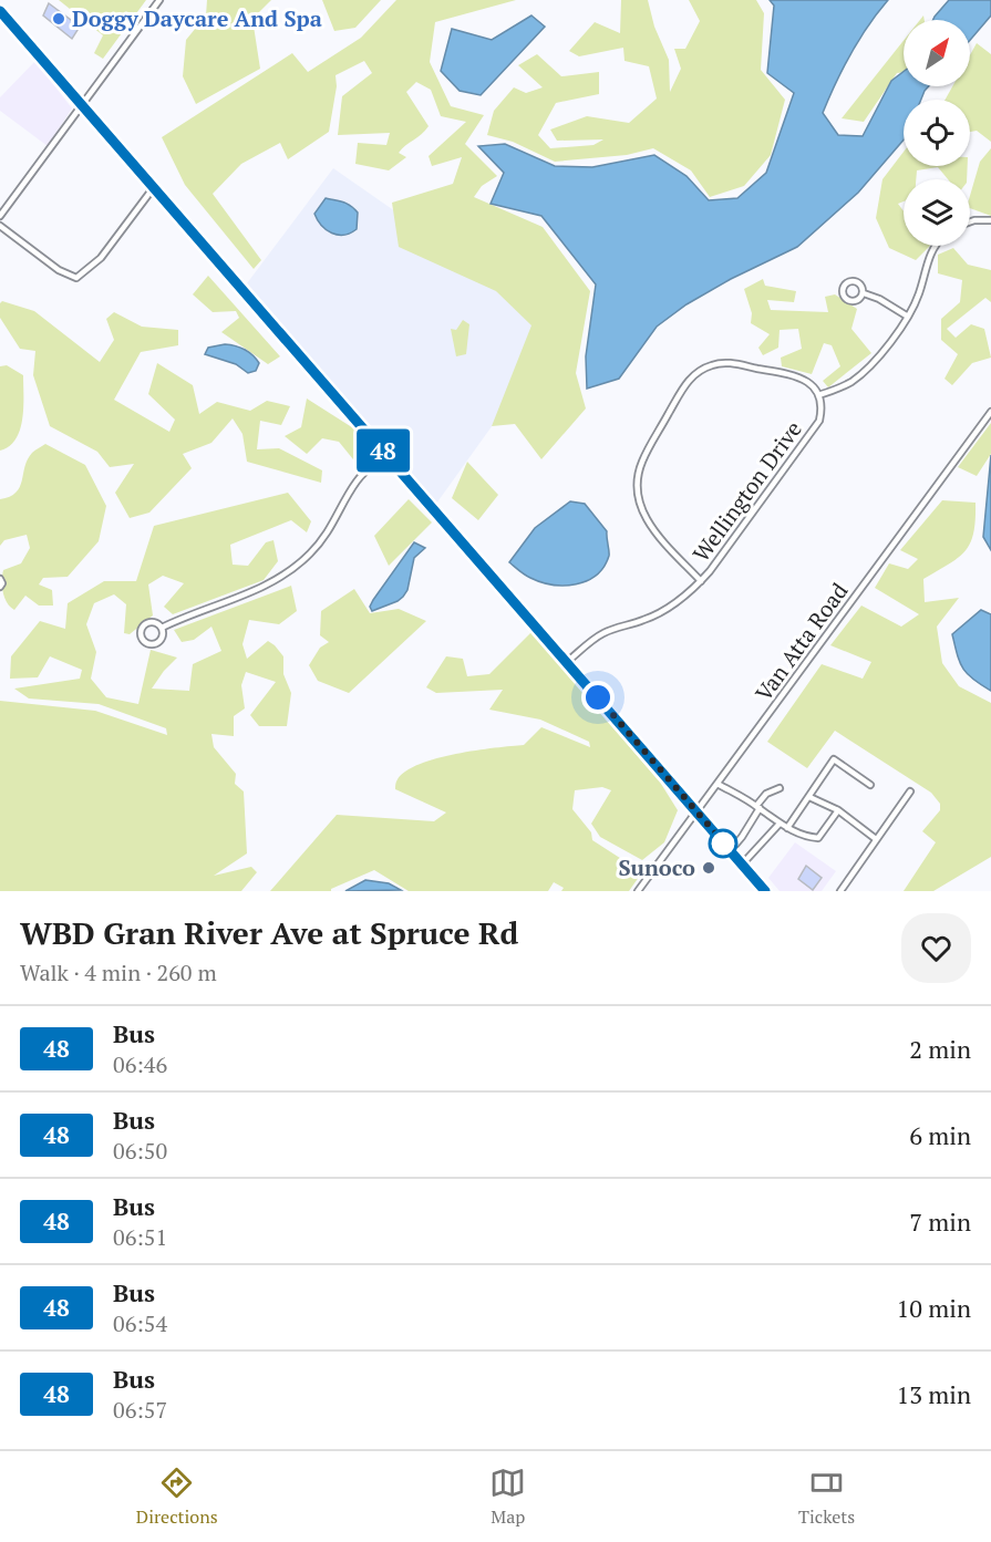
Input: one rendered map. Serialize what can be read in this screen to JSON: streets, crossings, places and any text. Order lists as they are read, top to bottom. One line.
{"streets":{"street":["Wellington Drive","Van Atta Road"]},"places":["Doggy Daycare And Spa","Sunoco"],"lines":["bus line 48"],"north":"top right","page":{"on_map":"48","heading":["WBD Gran River Ave at Spruce Rd","Walk · 4 min · 260 m"],"list":[{"mark":"48","name":"Bus","note":"06:46","value":"2 min"},{"mark":"48","name":"Bus","note":"06:50","value":"6 min"},{"mark":"48","name":"Bus","note":"06:51","value":"7 min"},{"mark":"48","name":"Bus","note":"06:54","value":"10 min"},{"mark":"48","name":"Bus","note":"06:57","value":"13 min"}],"tabs":["Directions","Map","Tickets"]}}
